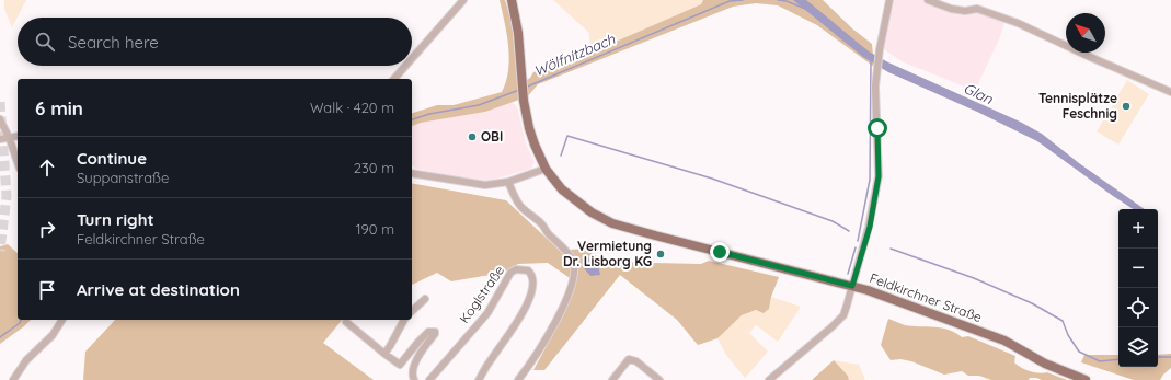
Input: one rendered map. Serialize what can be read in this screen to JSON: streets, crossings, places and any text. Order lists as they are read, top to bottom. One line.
{"streets":{"main road":["Feldkirchner Straße"],"street":["Koglstraße"]},"water":["Wölfnitzbach","Glan"],"places":["Tennisplätze Feschnig","OBI","Vermietung Dr. Lisborg KG"],"north":"top left","page":{"search":"Search here","heading":["6 min","Walk · 420 m"],"list":[["Continue","Suppanstraße","230 m"],["Turn right","Feldkirchner Straße","190 m"],"Arrive at destination"],"map_buttons":["+","−"]}}
